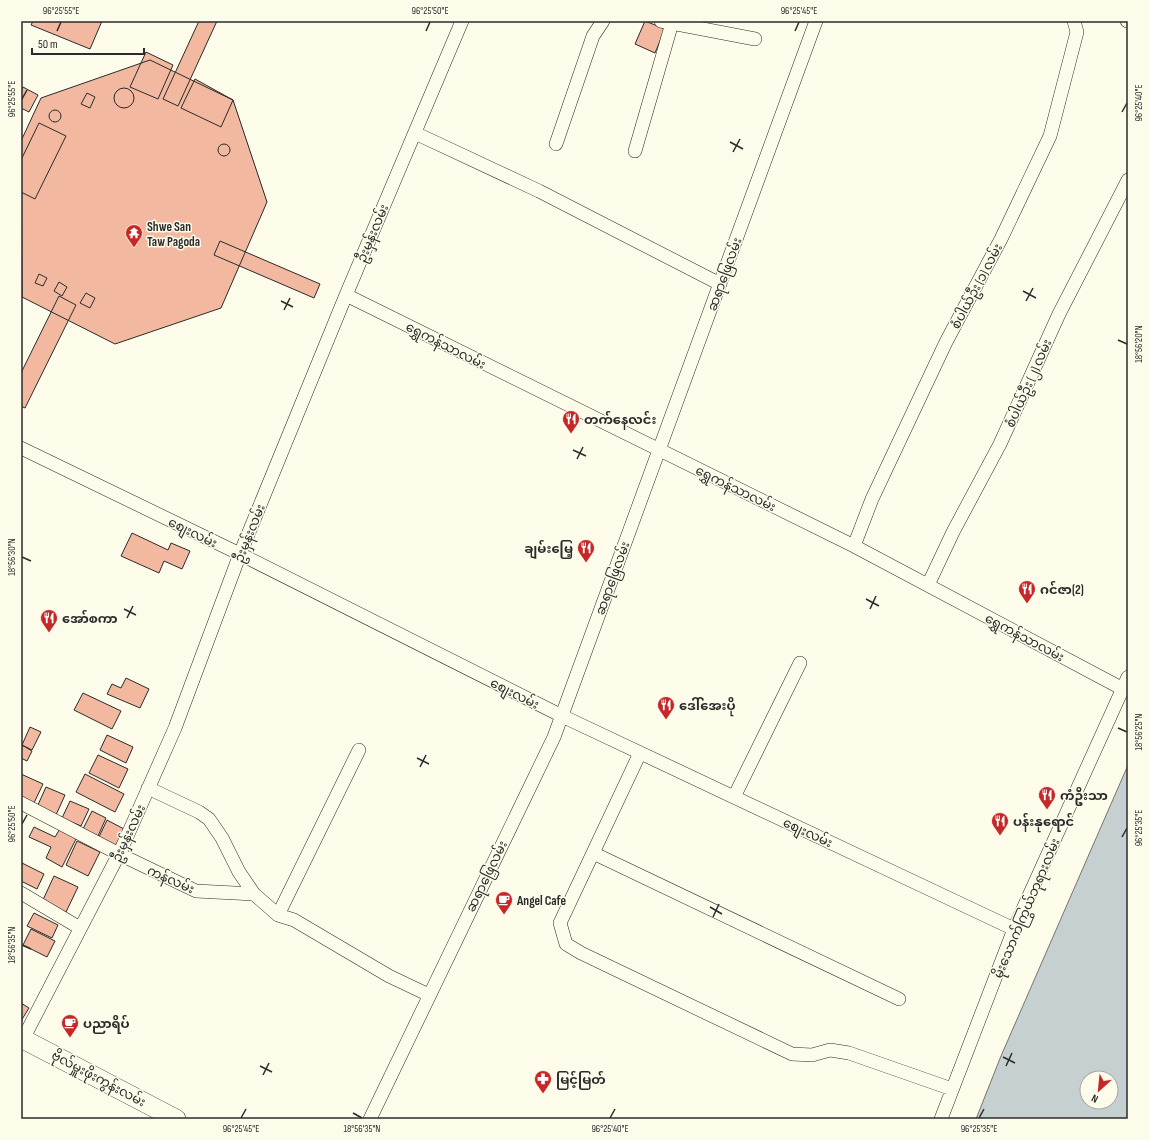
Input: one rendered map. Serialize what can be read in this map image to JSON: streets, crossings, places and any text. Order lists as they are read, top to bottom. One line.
{"streets":{"street":["ဦးမှန်းလမ်း","ဆရာဖြေလမ်း","စံပါယ်ဦး (၁) လမ်း","‌ရွှေကန်သာလမ်း","စံပါယ်ဦး (၂) လမ်း","စျေးလမ်း","ကန်လမ်း","မိုးသောက်ကြွယ်ဘုရားလမ်း","ဗိုလ်မှူးဖိုးကွန်းလမ်း"]},"crossings":[["ဦးမှန်းလမ်း","‌ရွှေကန်သာလမ်း"],["ဦးမှန်းလမ်း","စျေးလမ်း"],["ဦးမှန်းလမ်း","ကန်လမ်း"],["ဦးမှန်းလမ်း","ဗိုလ်မှူးဖိုးကွန်းလမ်း"],["ဆရာဖြေလမ်း","‌ရွှေကန်သာလမ်း"],["ဆရာဖြေလမ်း","စျေးလမ်း"],["စံပါယ်ဦး (၁) လမ်း","‌ရွှေကန်သာလမ်း"],["‌ရွှေကန်သာလမ်း","စံပါယ်ဦး (၂) လမ်း"],["‌ရွှေကန်သာလမ်း","မိုးသောက်ကြွယ်ဘုရားလမ်း"],["စျေးလမ်း","မိုးသောက်ကြွယ်ဘုရားလမ်း"]],"places":{"temple":["Shwe San Taw Pagoda"],"restaurant":["တက်နေလင်း","ချမ်းမြေ့","ဂင်ဇာ(2)","အော်စကာ","ဒေါ်အေးပို","ကံဦးသာ","ပန်းနုရောင်"],"cafe":["Angel Cafe","ပညာရိပ်"],"pharmacy":["မြင့်မြတ်"]},"scale_bar":"50 m","north":"bottom left","coordinates":["96°25'55\"E","96°25'50\"E","96°25'45\"E","96°25'40\"E","18°56'20\"N","18°56'30\"N","18°56'25\"N","96°25'35\"E","18°56'35\"N"]}
